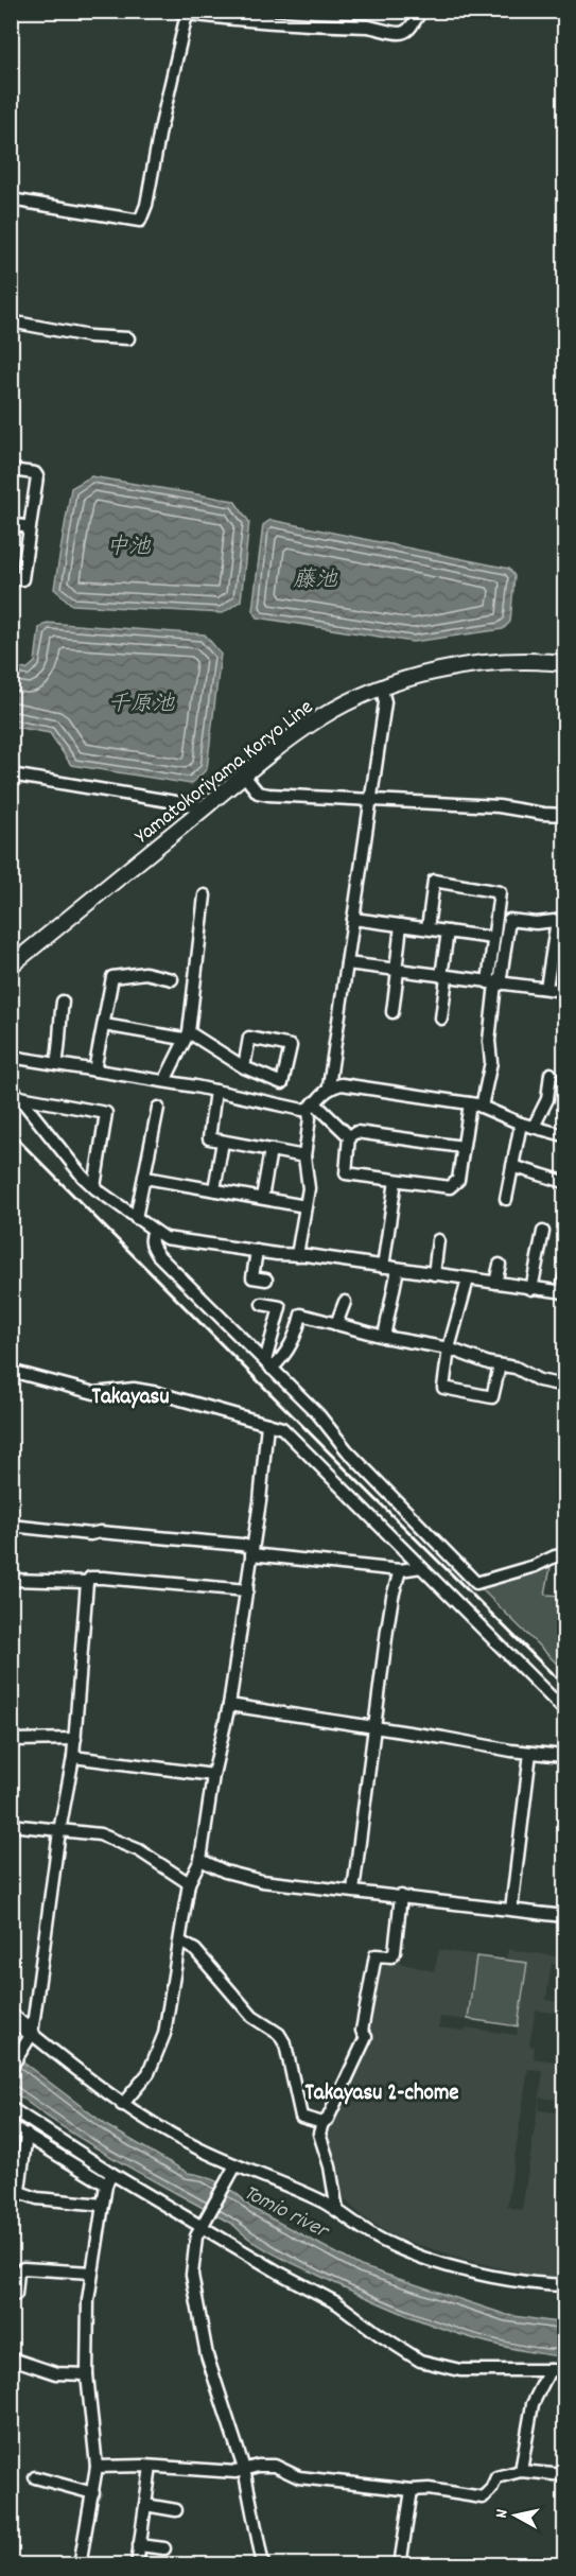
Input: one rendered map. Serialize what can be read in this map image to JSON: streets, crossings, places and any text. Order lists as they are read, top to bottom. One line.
{"streets":{"main road":["Yamatokoriyama Koryo Line"]},"districts":["Takayasu","Takayasu 2-chome"],"water":["中池","藤池","千原池","Tomio river"],"north":"left"}
